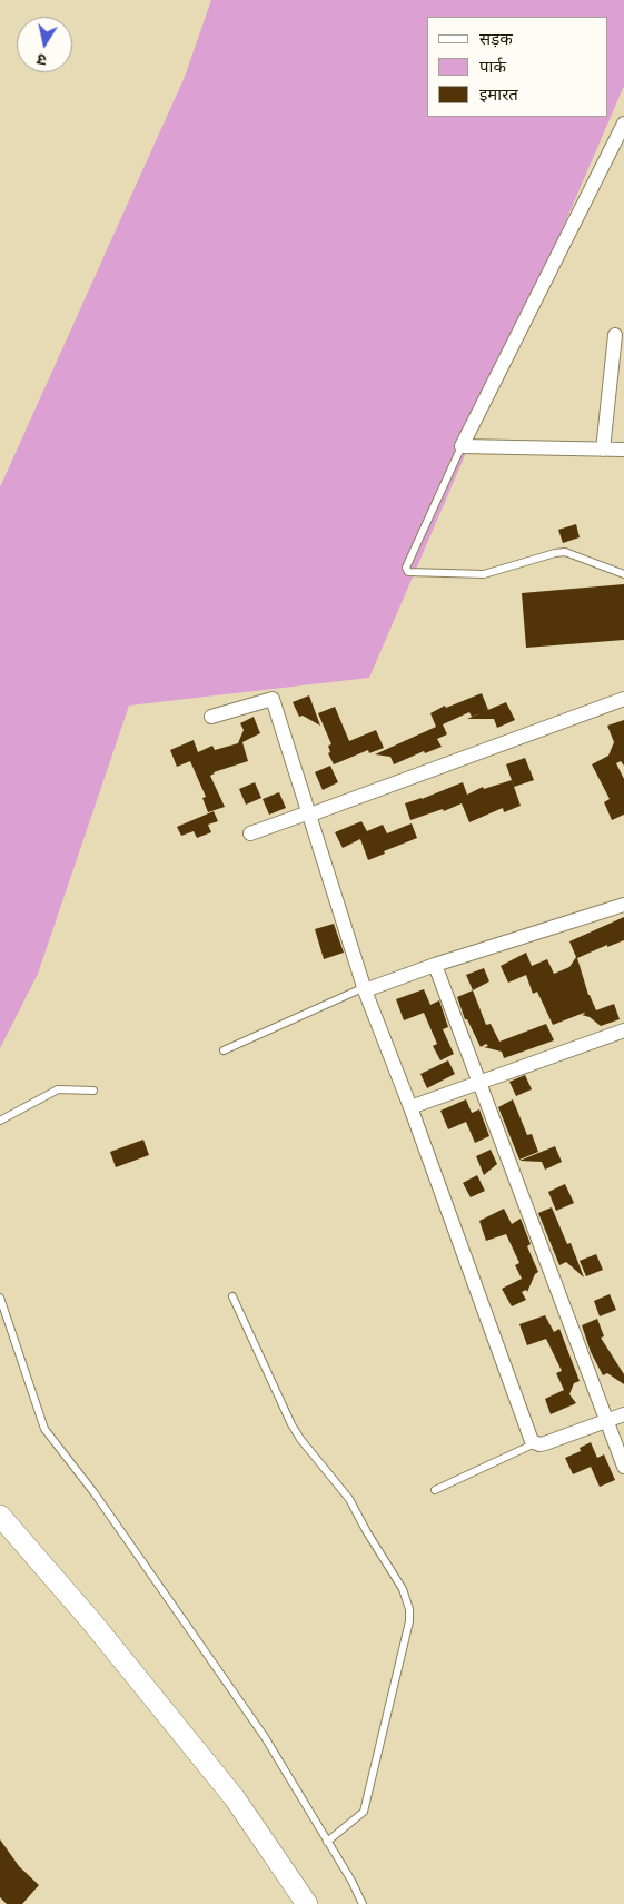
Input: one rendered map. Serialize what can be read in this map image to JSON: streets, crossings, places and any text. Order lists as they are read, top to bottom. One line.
{"legend":["सड़क","पार्क","इमारत"],"north":"bottom"}
